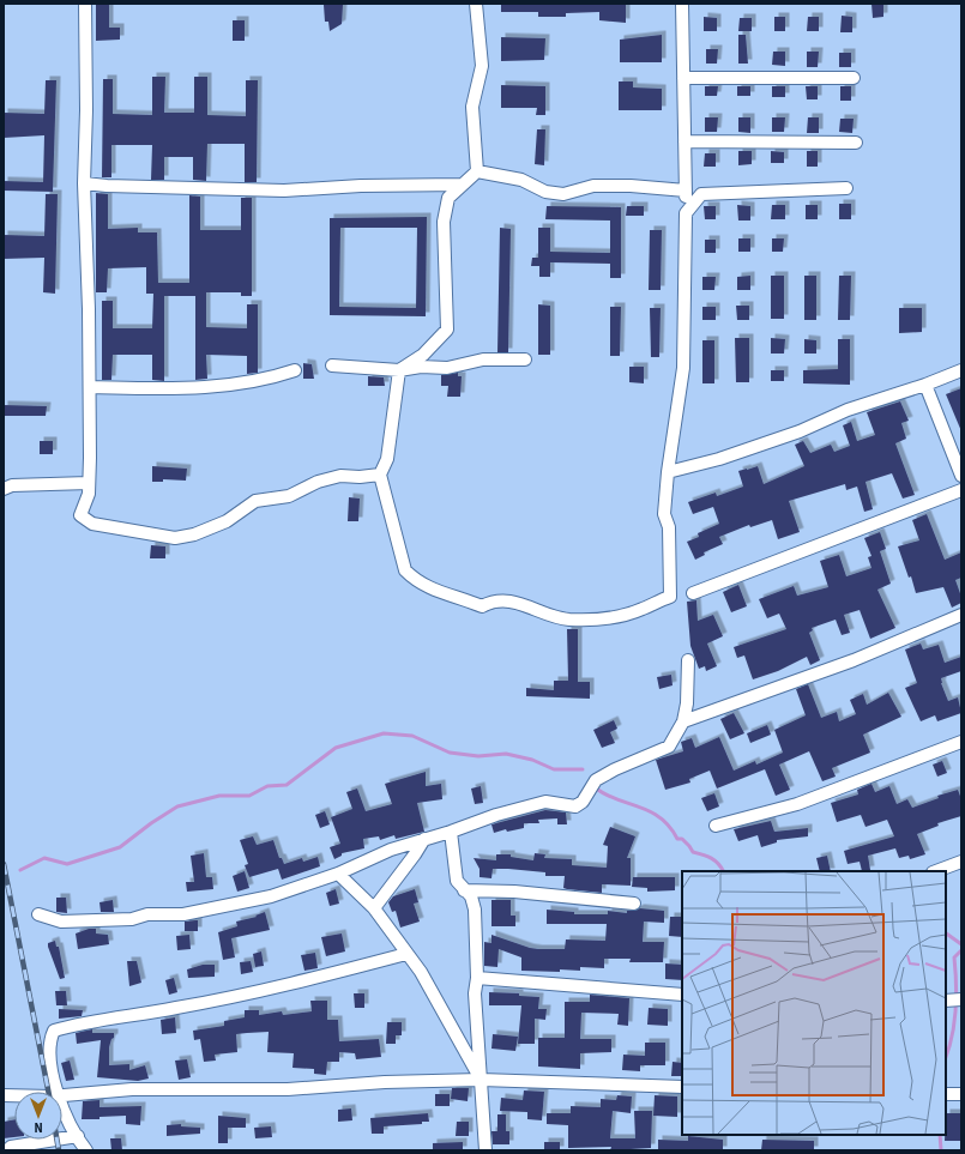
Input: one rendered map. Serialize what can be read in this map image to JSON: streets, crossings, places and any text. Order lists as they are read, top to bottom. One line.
{"north":"bottom"}
